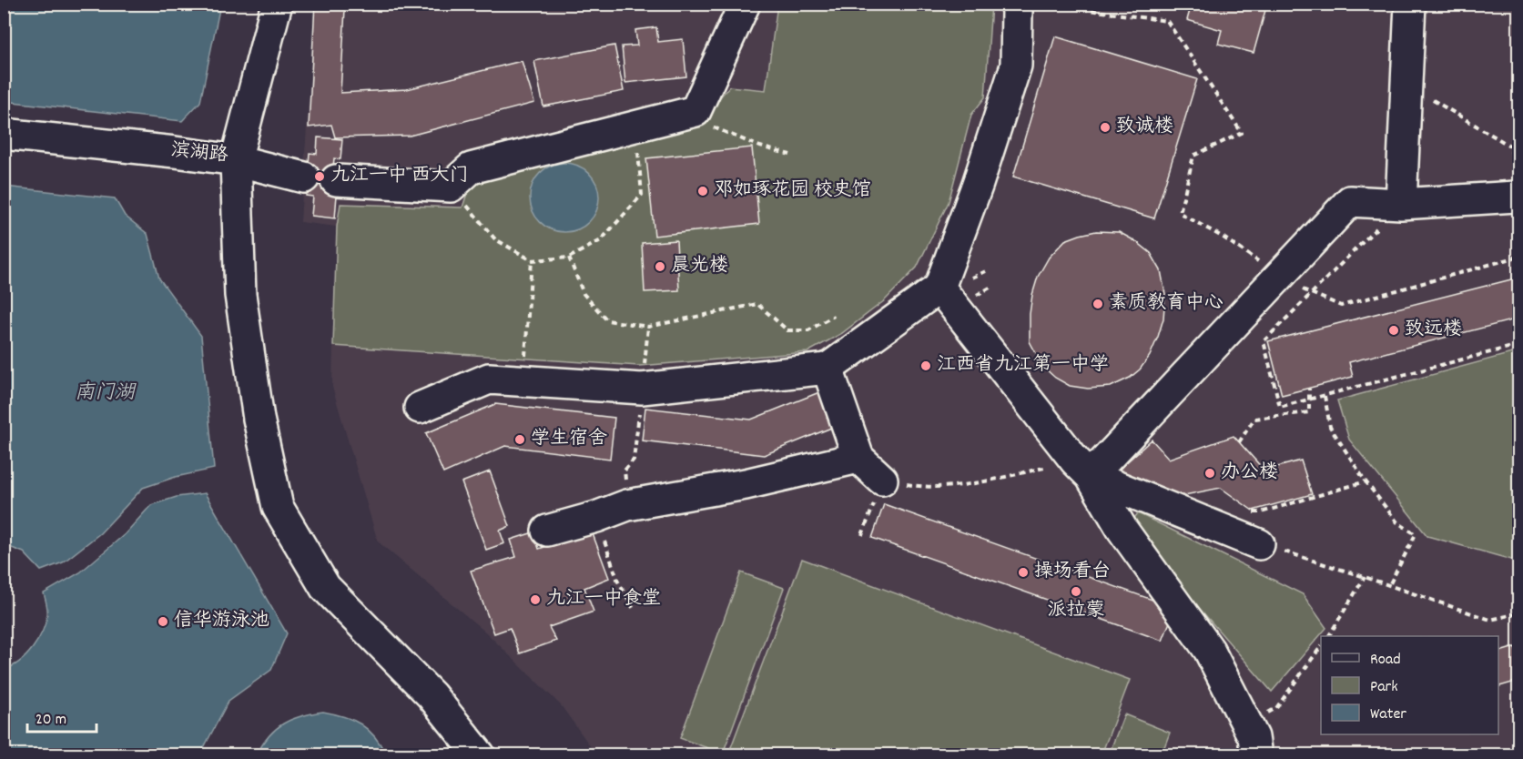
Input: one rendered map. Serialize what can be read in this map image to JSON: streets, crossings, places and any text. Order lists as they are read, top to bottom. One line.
{"streets":{"street":["滨湖路"]},"water":["南门湖"],"places":["致诚楼","九江一中 西大门","邓如琢花园 校史馆","晨光楼","素质教育中心","致远楼","江西省九江第一中学","学生宿舍","办公楼","操场看台","派拉蒙","九江一中食堂","信华游泳池"],"legend":["Road","Park","Water"],"scale_bar":"20 m"}
